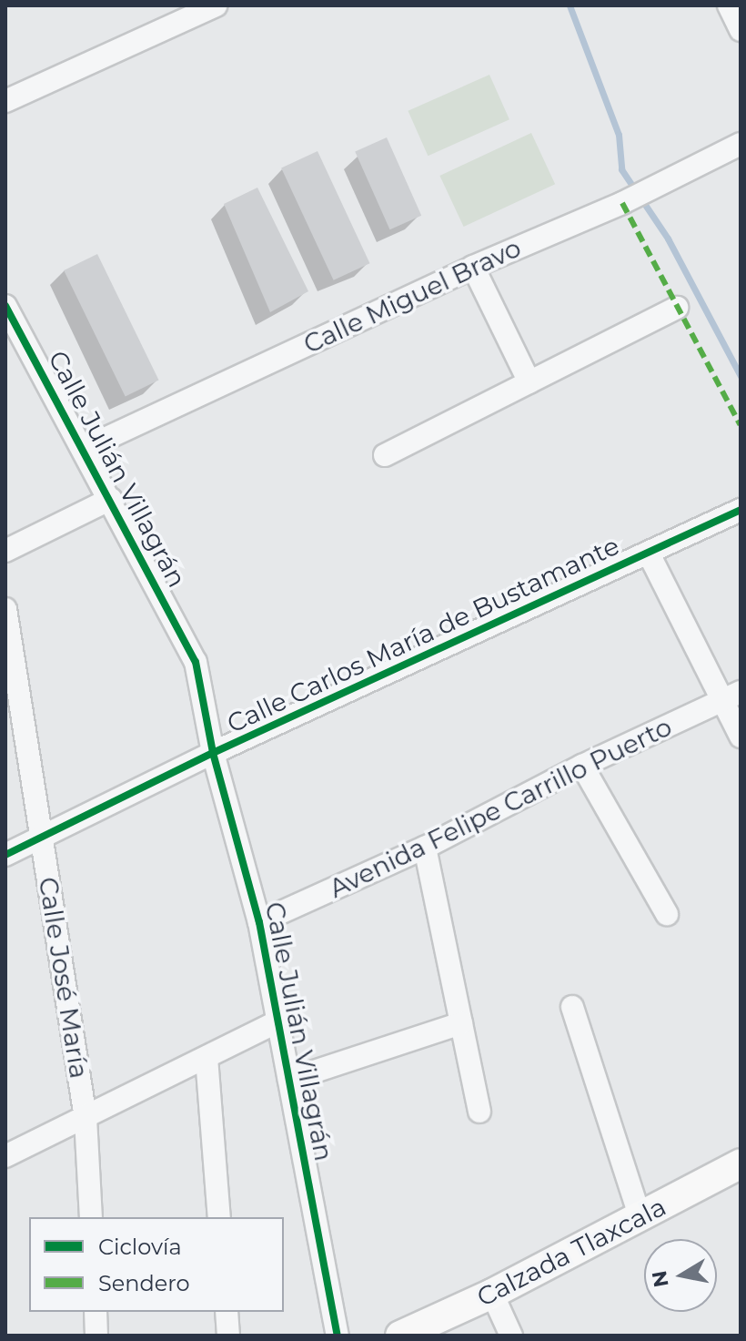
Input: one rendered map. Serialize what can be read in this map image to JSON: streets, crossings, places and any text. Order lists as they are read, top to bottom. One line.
{"streets":{"main road":["Calzada Tlaxcala"],"street":["Calle Miguel Bravo","Calle Julián Villagrán","Calle Carlos María de Bustamante","Avenida Felipe Carrillo Puerto","Calle José María"]},"crossings":[["Calle Miguel Bravo","Calle Julián Villagrán"],["Calle Julián Villagrán","Calle Carlos María de Bustamante"],["Calle Julián Villagrán","Avenida Felipe Carrillo Puerto"],["Calle Carlos María de Bustamante","Calle José María"]],"legend":["Ciclovía","Sendero"],"north":"left"}
